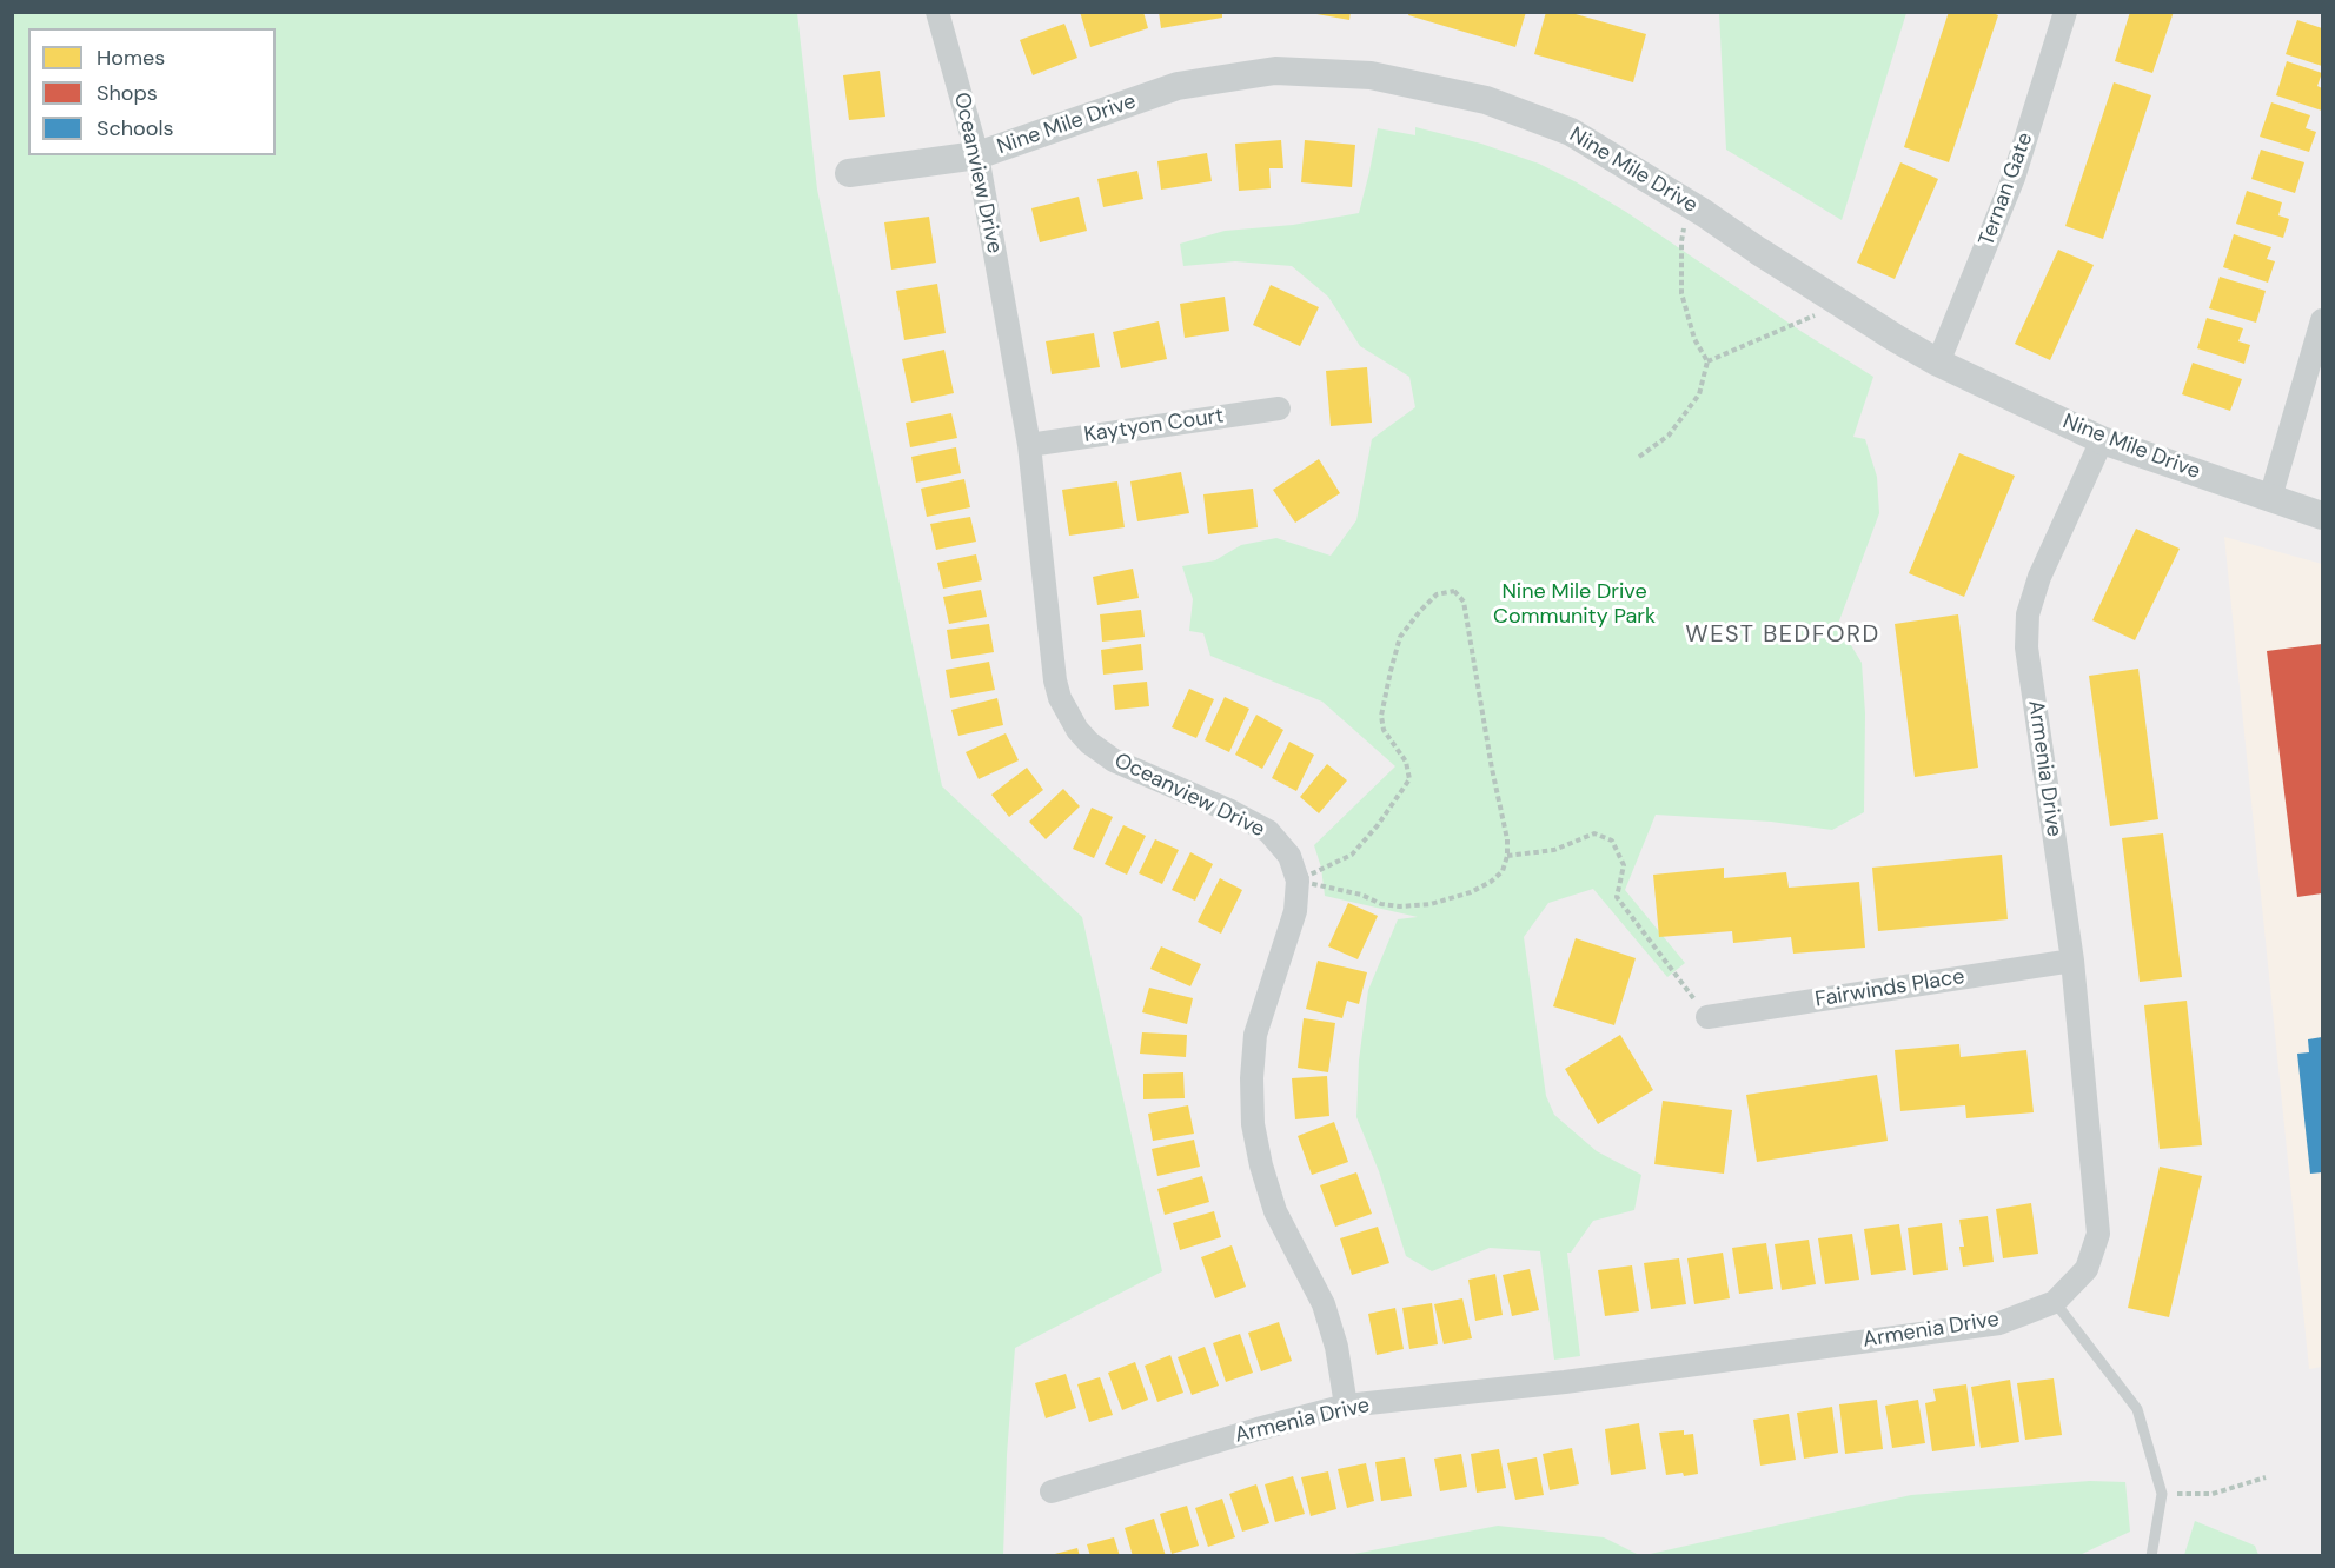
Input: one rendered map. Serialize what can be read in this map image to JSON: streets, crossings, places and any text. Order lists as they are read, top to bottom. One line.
{"streets":{"street":["Nine Mile Drive","Oceanview Drive","Ternan Gate","Kaytyon Court","Armenia Drive","Fairwinds Place"]},"crossings":[["Nine Mile Drive","Oceanview Drive"],["Nine Mile Drive","Ternan Gate"],["Nine Mile Drive","Armenia Drive"],["Oceanview Drive","Kaytyon Court"],["Armenia Drive","Fairwinds Place"]],"districts":["WEST BEDFORD"],"parks":["Nine Mile Drive Community Park"],"legend":["Homes","Shops","Schools"]}
